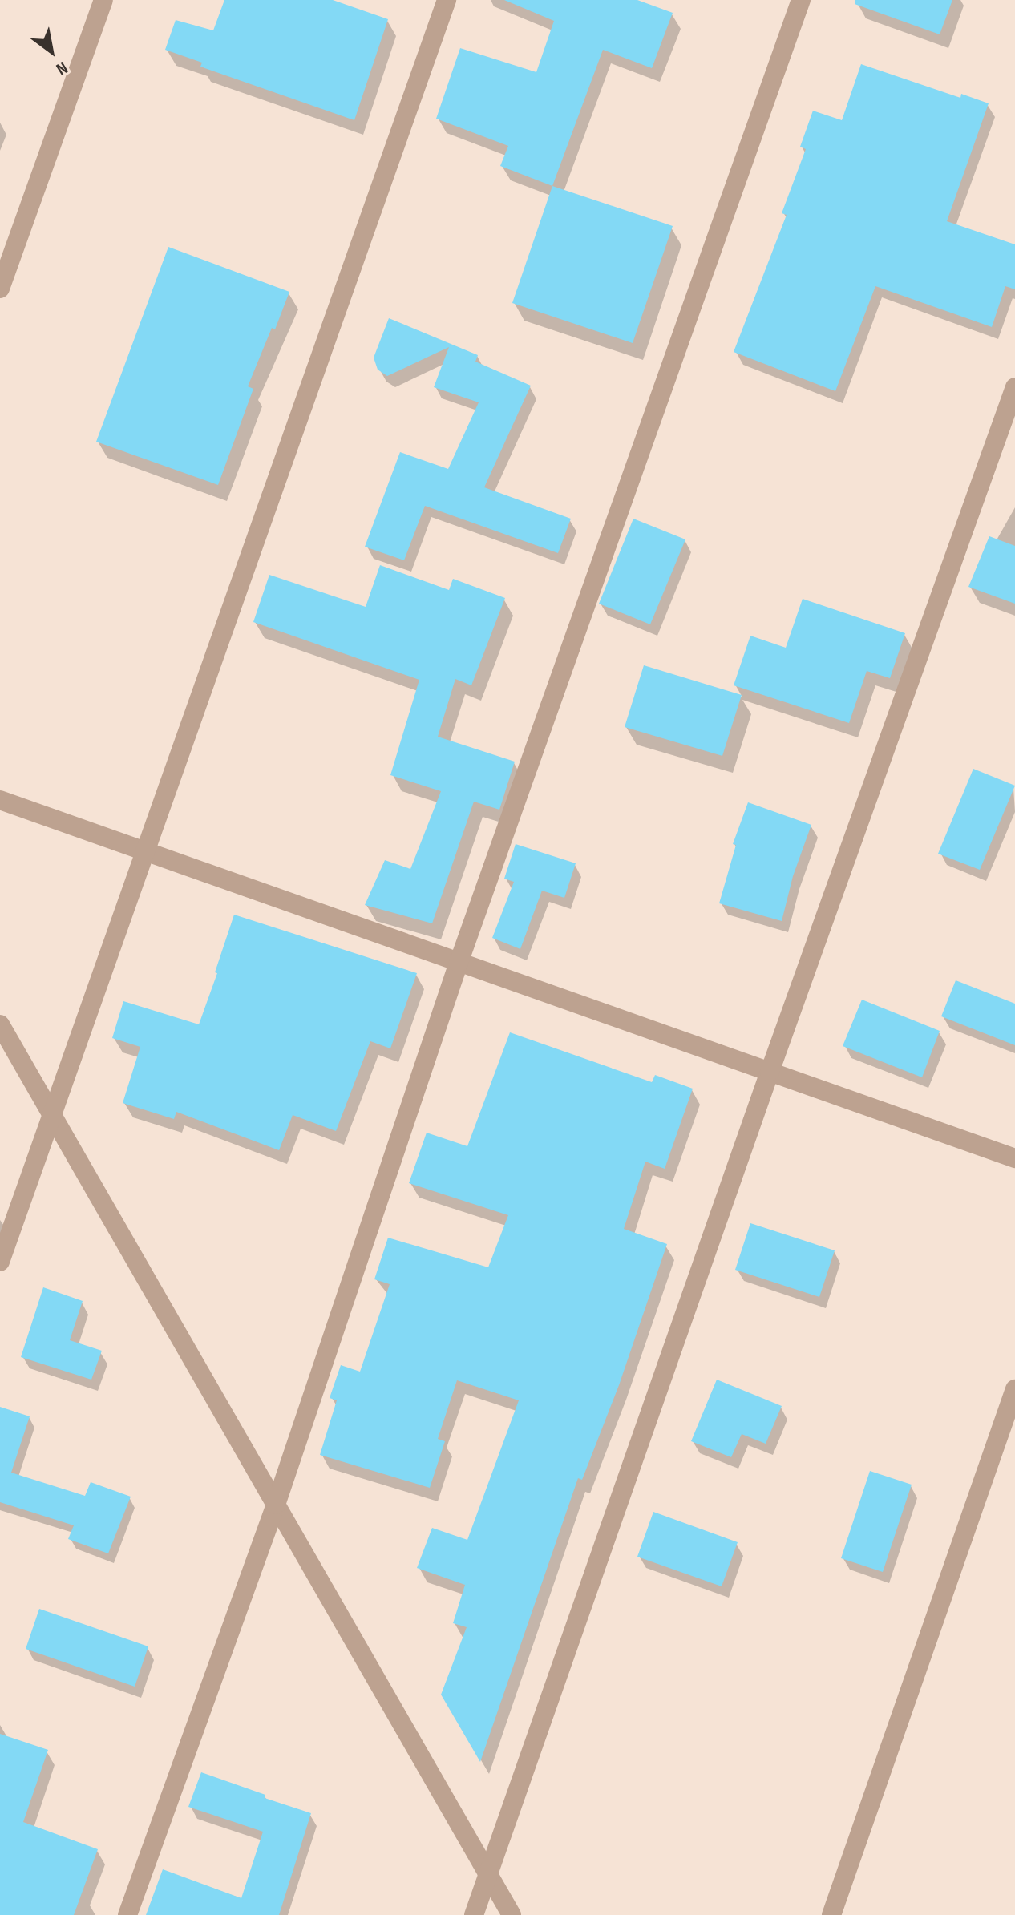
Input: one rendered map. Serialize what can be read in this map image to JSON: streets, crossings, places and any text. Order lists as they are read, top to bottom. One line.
{"north":"bottom right"}
